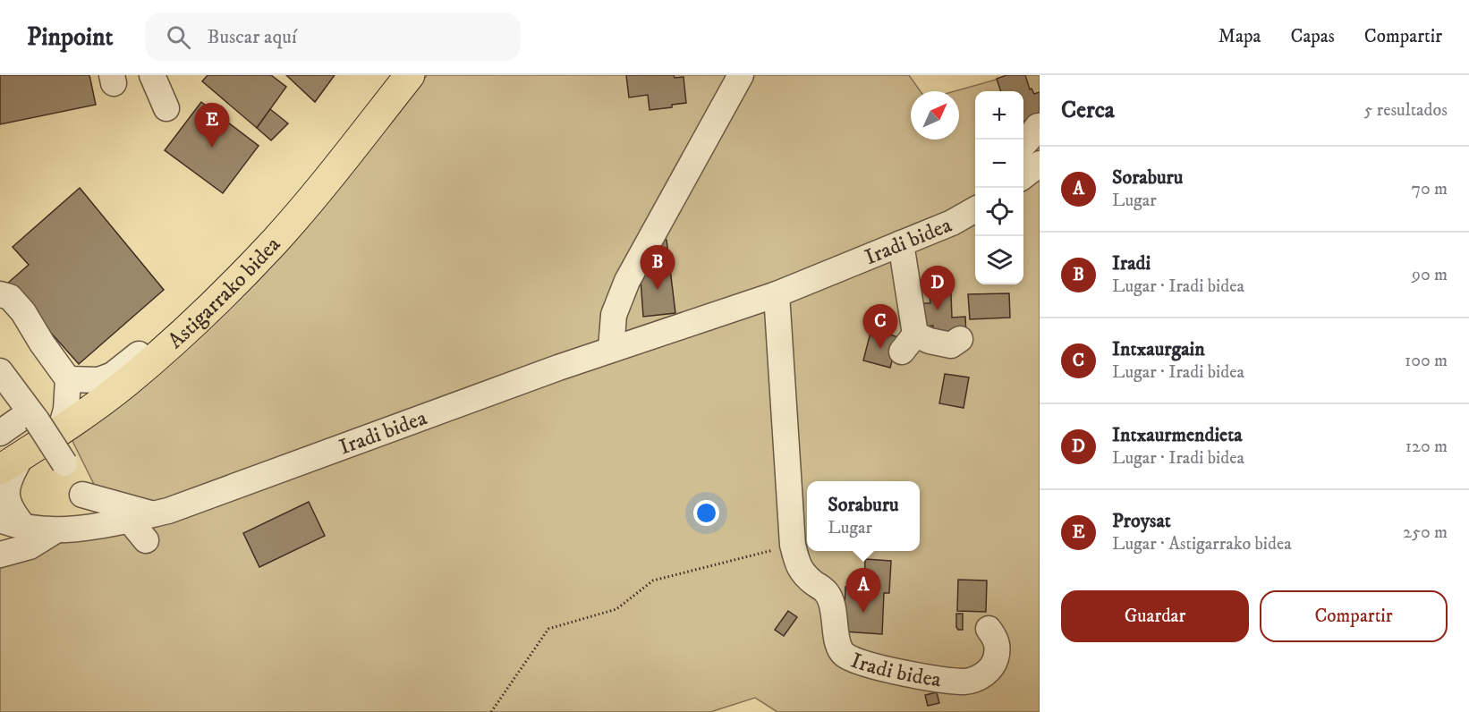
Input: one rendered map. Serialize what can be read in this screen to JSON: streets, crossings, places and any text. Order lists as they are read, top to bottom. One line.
{"streets":{"main road":["Astigarrako bidea"],"street":["Iradi bidea"]},"north":"top right","page":{"header":"Pinpoint","search":"Buscar aquí","nav":["Mapa","Capas","Compartir"],"heading":["Cerca","5 resultados"],"map_buttons":["+","−"],"pins":["E","B","D","C","A"],"list":[{"mark":"A","name":"Soraburu","note":"Lugar","value":"70 m"},{"mark":"B","name":"Iradi","note":"Lugar · Iradi bidea","value":"90 m"},{"mark":"C","name":"Intxaurgain","note":"Lugar · Iradi bidea","value":"100 m"},{"mark":"D","name":"Intxaurmendieta","note":"Lugar · Iradi bidea","value":"120 m"},{"mark":"E","name":"Proysat","note":"Lugar · Astigarrako bidea","value":"250 m"}],"popup":["Soraburu","Lugar"],"buttons":["Guardar","Compartir"]}}
